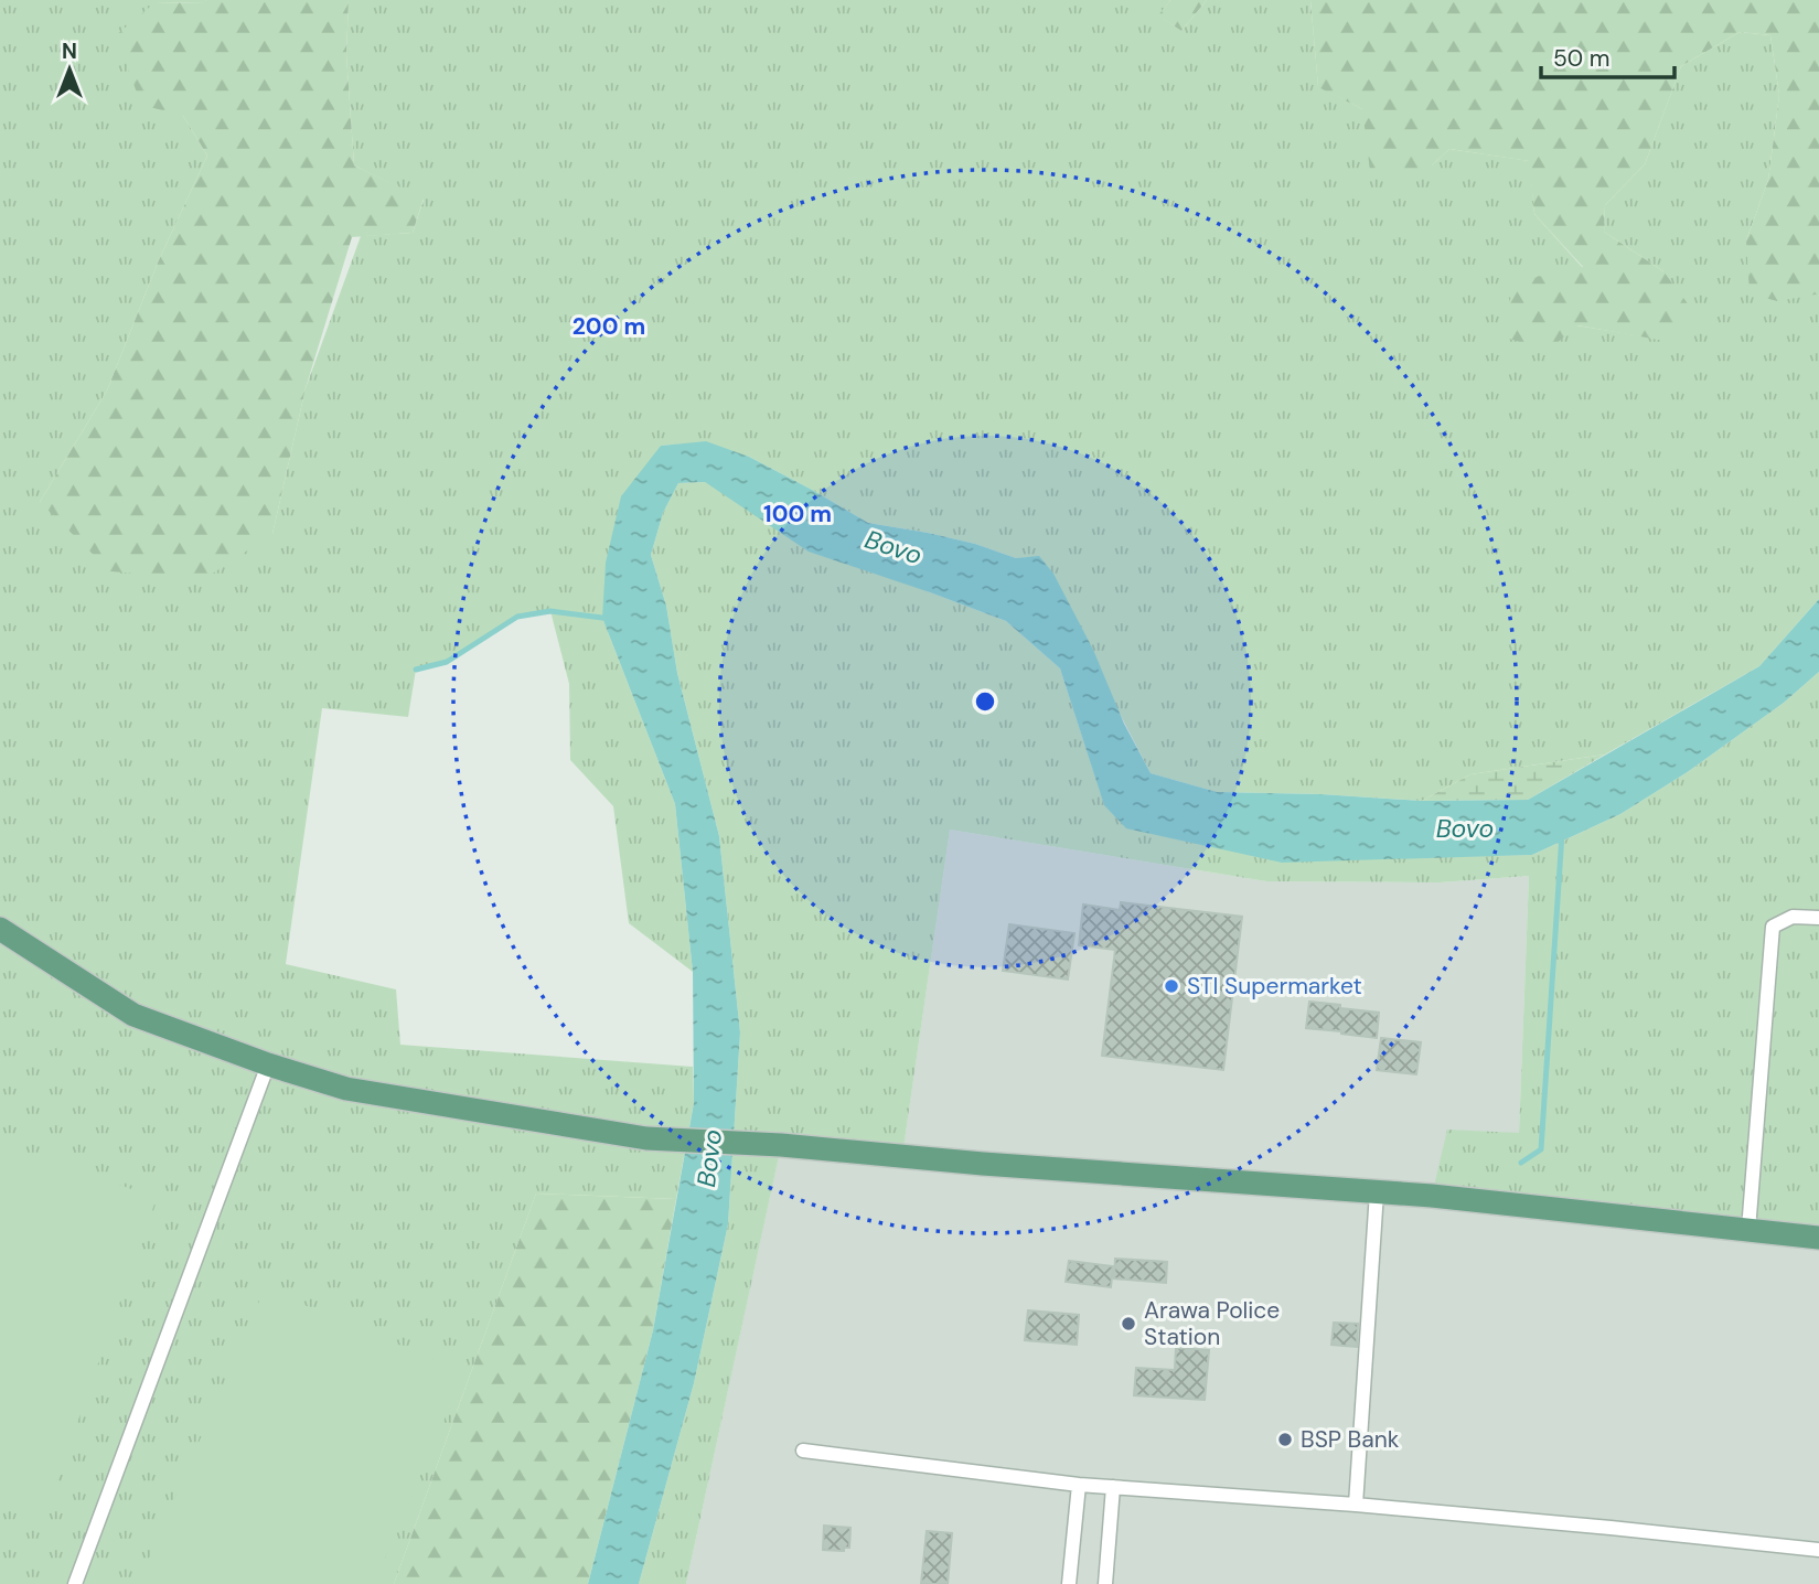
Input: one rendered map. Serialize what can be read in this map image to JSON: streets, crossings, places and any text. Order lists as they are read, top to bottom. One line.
{"water":["Bovo"],"places":["STI Supermarket","Arawa Police Station","BSP Bank"],"scale_bar":"50 m","north":"top","rings":["200 m","100 m"]}
